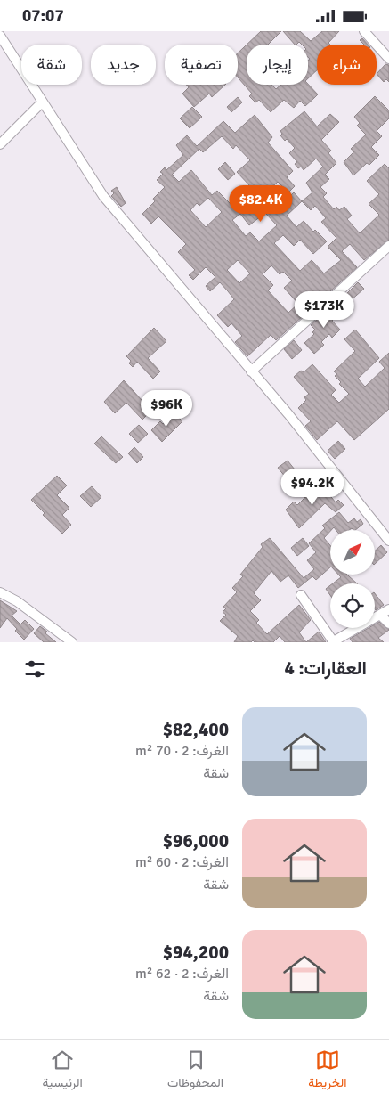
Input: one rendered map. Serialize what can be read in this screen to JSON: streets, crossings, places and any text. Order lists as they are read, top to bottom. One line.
{"north":"top right","page":{"status":"07:07","chip":["شراء","إيجار","تصفية","جديد","شقة"],"price":["$82.4K","$173K","$96K","$94.2K"],"heading":"العقارات: 4","list":[{"name":"$82,400","note":"الغرف: 2 · 70 m² · شقة"},{"name":"$96,000","note":"الغرف: 2 · 60 m² · شقة"},{"name":"$94,200","note":"الغرف: 2 · 62 m² · شقة"}],"tabs":["الخريطة","المحفوظات","الرئيسية"]}}
